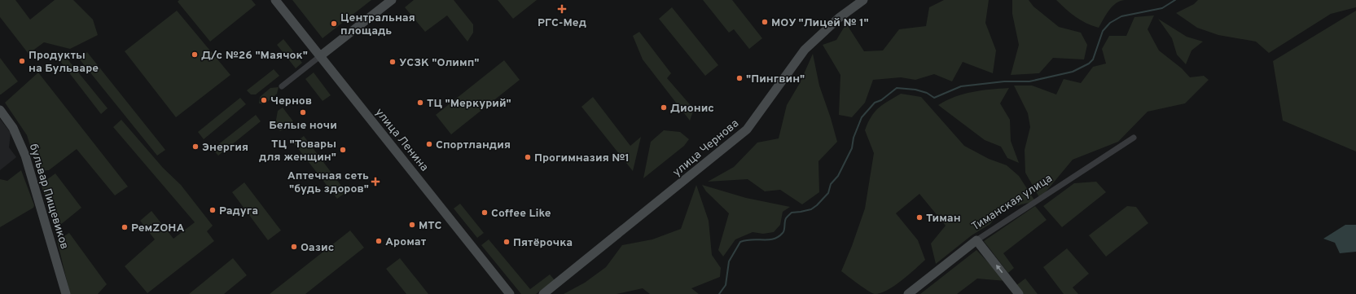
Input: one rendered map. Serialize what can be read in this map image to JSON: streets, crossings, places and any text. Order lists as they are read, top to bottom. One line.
{"streets":{"main road":["улица Ленина","улица Чернова","бульвар Пищевиков","Тиманская улица"]},"places":{"health":["РГС-Мед","Аптечная сеть \"будь здоров\""],"other":["МОУ \"Лицей № 1\"","Центральная площадь","Д/с №26 \"Маячок\"","Продукты на Бульваре","УСЗК \"Олимп\"","\"Пингвин\"","Чернов","ТЦ \"Меркурий\"","Дионис","Белые ночи","Спортландия","Энергия","ТЦ \"Товары для женщин\"","Прогимназия №1","Радуга","Coffee Like","Тиман","МТС","РемZОНА","Аромат","Пятёрочка","Оазис"]}}
